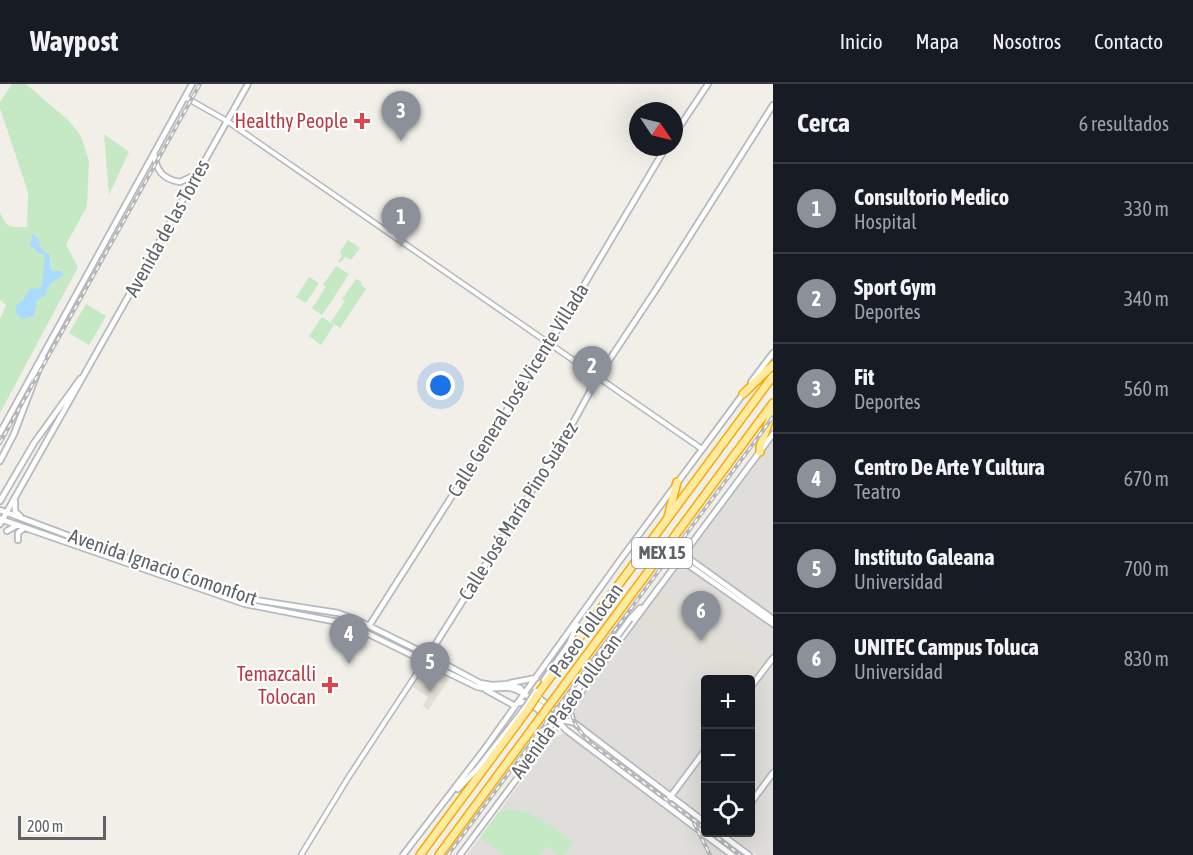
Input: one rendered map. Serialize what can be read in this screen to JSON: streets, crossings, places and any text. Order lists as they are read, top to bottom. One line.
{"streets":{"highway":["MEX 15","Paseo Tollocan"],"main road":["Avenida de las Torres","Calle General José Vicente Villada","Calle José María Pino Suárez","Avenida Ignacio Comonfort","Avenida Paseo Tollocan"]},"crossings":[["Calle General José Vicente Villada","Avenida Ignacio Comonfort"],["Calle José María Pino Suárez","Avenida Ignacio Comonfort"],["Avenida Ignacio Comonfort","Avenida Paseo Tollocan"],["Paseo Tollocan","Avenida Paseo Tollocan"]],"places":{"health":["Healthy People","Temazcalli Tolocan"]},"scale_bar":"200 m","north":"bottom right","page":{"header":"Waypost","nav":["Inicio","Mapa","Nosotros","Contacto"],"heading":["Cerca","6 resultados"],"pins":["3","1","2","6","4","5"],"list":[{"mark":"1","name":"Consultorio Medico","note":"Hospital","value":"330 m"},{"mark":"2","name":"Sport Gym","note":"Deportes","value":"340 m"},{"mark":"3","name":"Fit","note":"Deportes","value":"560 m"},{"mark":"4","name":"Centro De Arte Y Cultura","note":"Teatro","value":"670 m"},{"mark":"5","name":"Instituto Galeana","note":"Universidad","value":"700 m"},{"mark":"6","name":"UNITEC Campus Toluca","note":"Universidad","value":"830 m"}],"map_buttons":["+","−"],"scale":"200 m"}}
